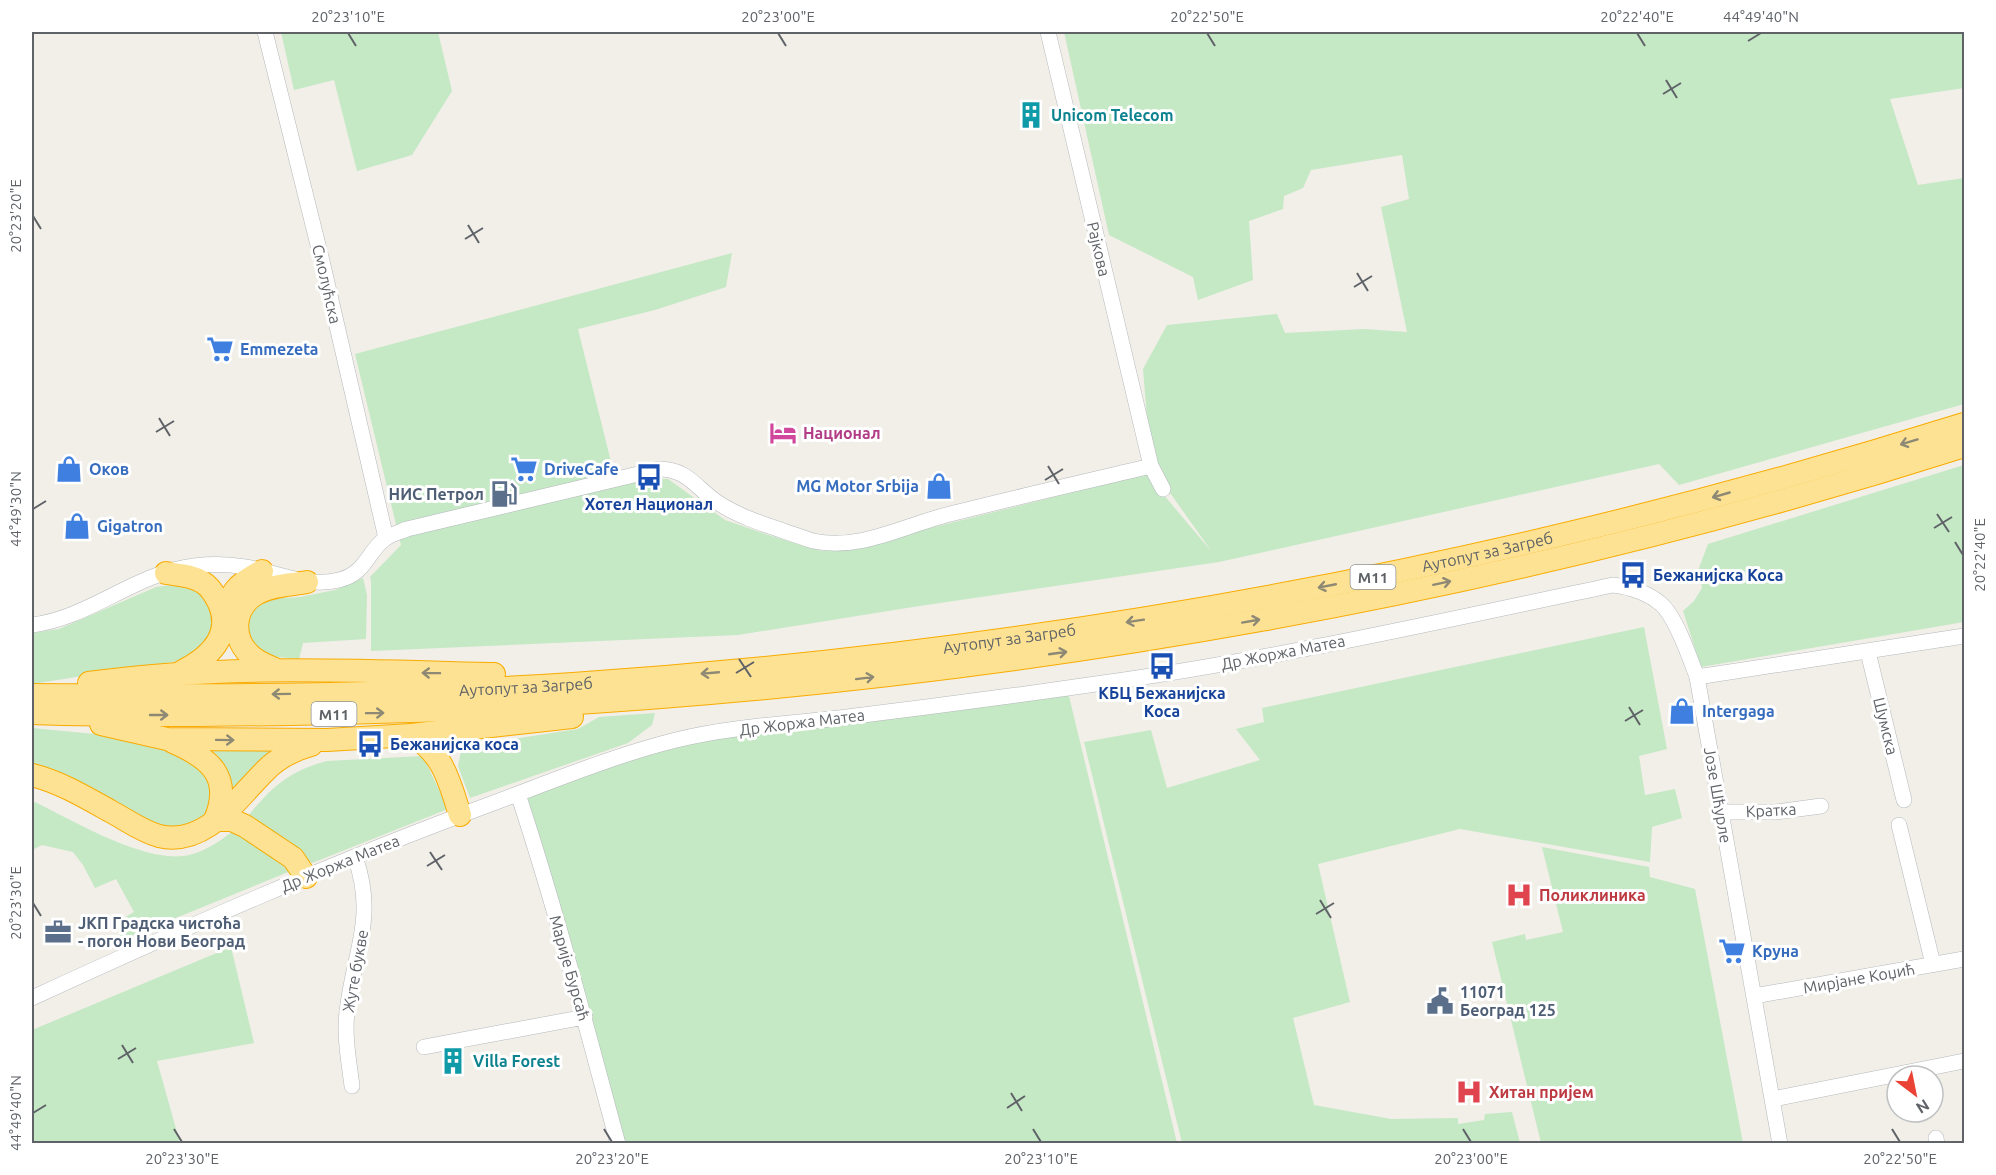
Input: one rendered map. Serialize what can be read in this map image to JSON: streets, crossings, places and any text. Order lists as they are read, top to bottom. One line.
{"streets":{"highway":["Аутопут за Загреб","M11"],"street":["Рајкова","Смолућска","Др Жоржа Матеа","Шумска","Јозе Шћурле","Кратка","Марије Бурсаћ","Жуте букве","Мирјане Коџић"]},"crossings":[["Аутопут за Загреб","M11"],["Др Жоржа Матеа","Јозе Шћурле"],["Др Жоржа Матеа","Марије Бурсаћ"],["Др Жоржа Матеа","Жуте букве"],["Јозе Шћурле","Кратка"],["Јозе Шћурле","Мирјане Коџић"]],"places":{"building":["Unicom Telecom","Villa Forest"],"supermarket":["Emmezeta","DriveCafe","Круна"],"hotel":["Национал"],"shop":["Оков","MG Motor Srbija","Gigatron","Intergaga"],"bus stop":["Хотел Национал","Бежанијска Коса","КБЦ Бежанијска Коса","Бежанијска коса"],"fuel station":["НИС Петрол"],"hospital":["Поликлиника","Хитан пријем"],"office":["ЈКП Градска чистоћа - погон Нови Београд"],"public building":["11071 Београд 125"]},"north":"bottom right","coordinates":["20°23'10\"E","20°23'00\"E","20°22'50\"E","20°22'40\"E","44°49'40\"N","20°23'20\"E","44°49'30\"N","20°23'30\"E"]}
